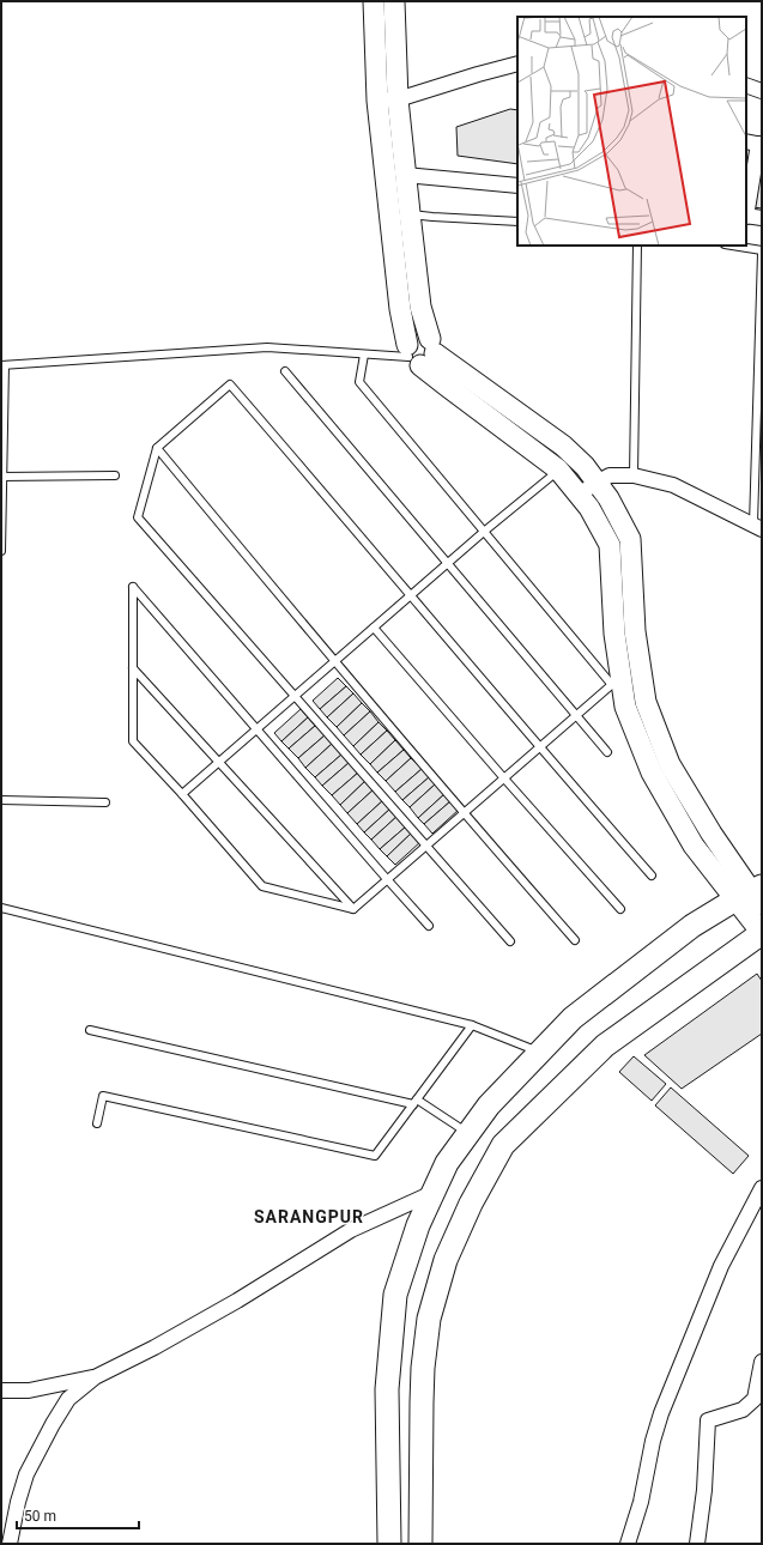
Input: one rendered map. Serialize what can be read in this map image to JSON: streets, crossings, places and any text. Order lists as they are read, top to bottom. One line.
{"districts":["SARANGPUR"],"scale_bar":"50 m"}
